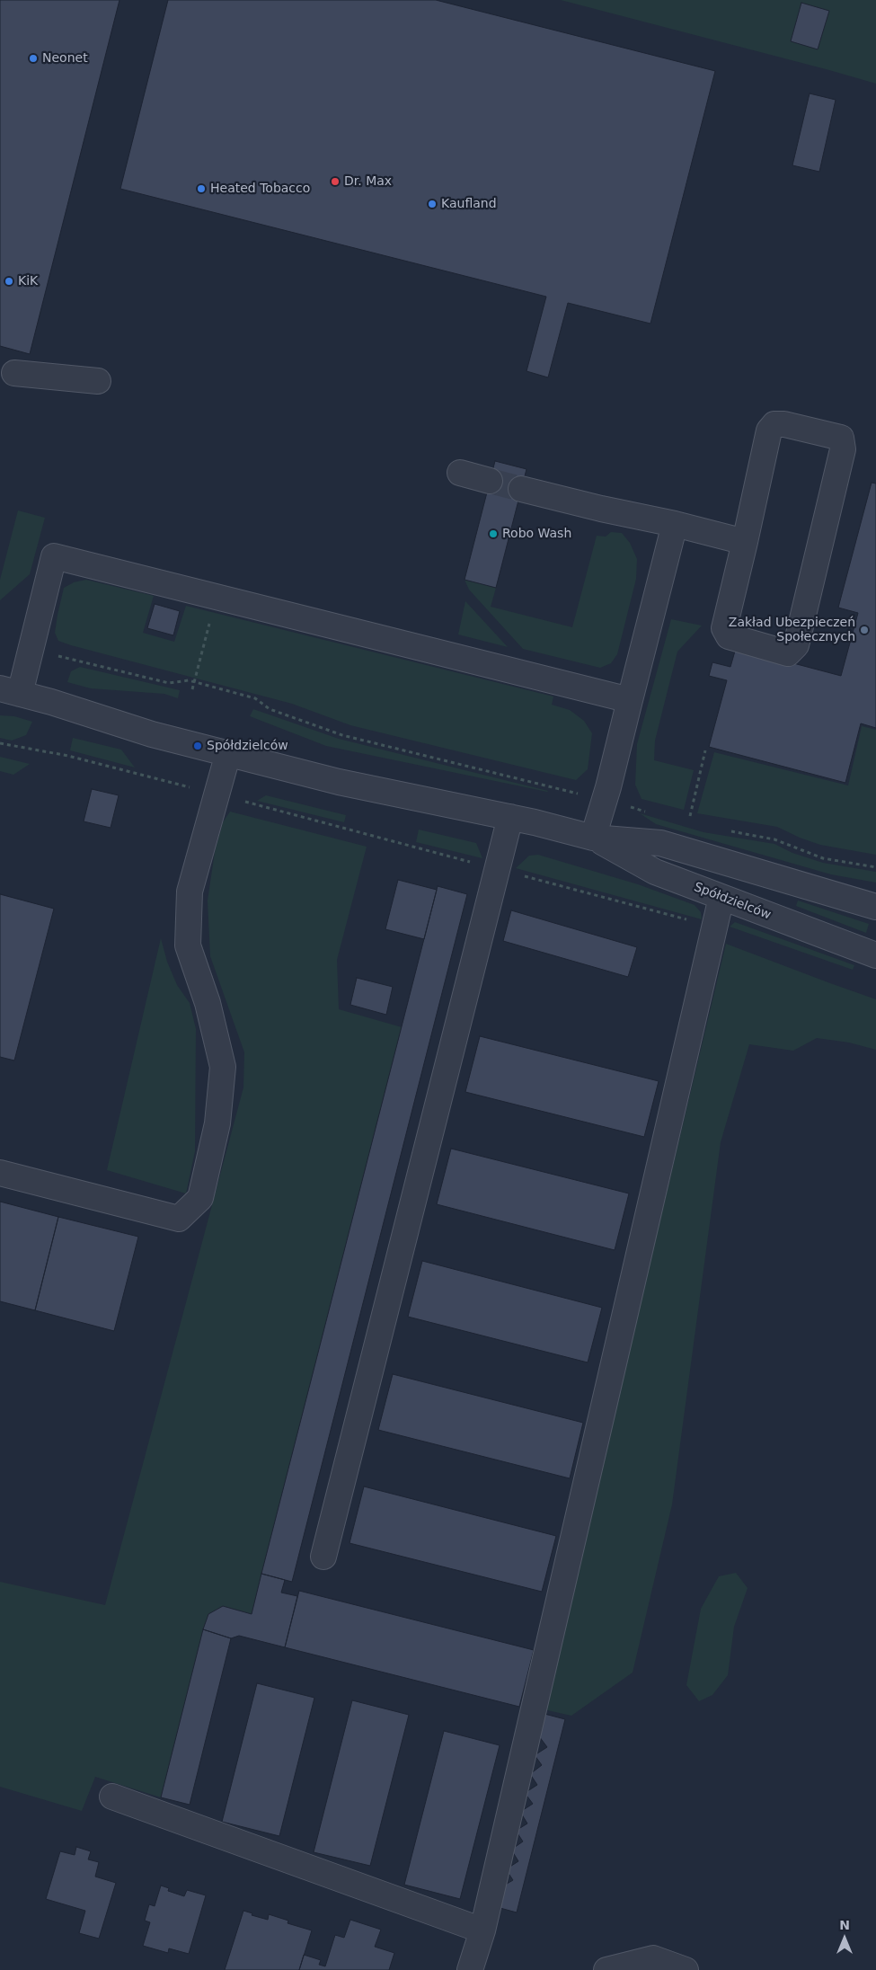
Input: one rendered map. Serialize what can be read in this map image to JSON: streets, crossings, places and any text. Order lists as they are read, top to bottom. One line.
{"streets":{"street":["Spółdzielców"]},"places":["Neonet","Dr. Max","Heated Tobacco","Kaufland","KiK","Robo Wash","Zakład Ubezpieczeń Społecznych","Spółdzielców"],"north":"top"}
